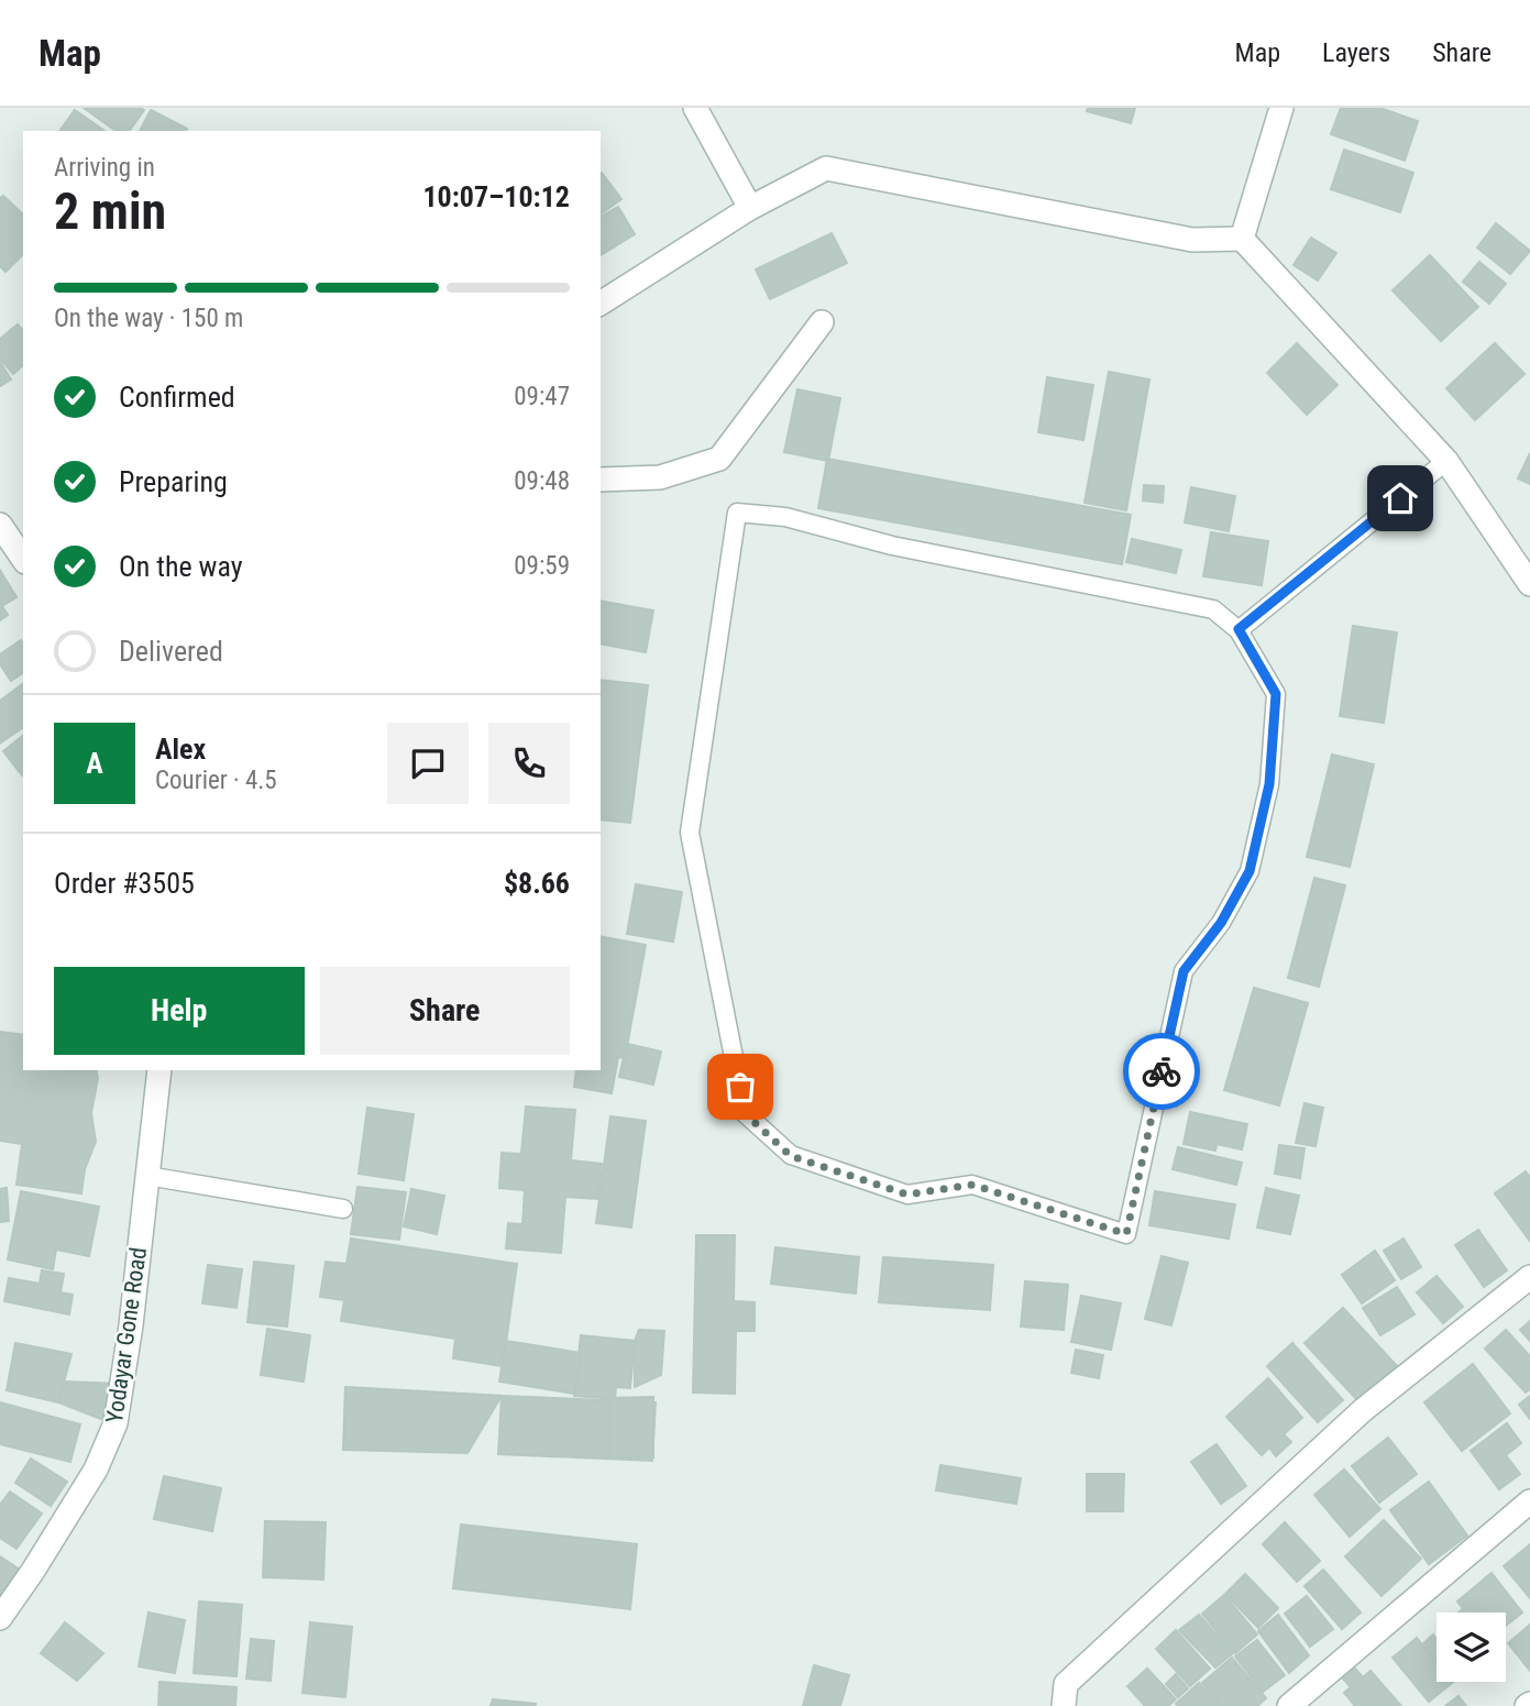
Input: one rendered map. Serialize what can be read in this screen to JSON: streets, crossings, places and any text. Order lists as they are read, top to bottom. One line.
{"streets":{"street":["Yodayar Gone Road"]},"page":{"header":"Map","nav":["Map","Layers","Share"],"heading":["2 min","Arriving in","10:07–10:12"],"panel":["Alex","Courier · 4.5","Order #3505","$8.66"],"bar":"On the way · 150 m","list":[["Confirmed","09:47"],["Preparing","09:48"],["On the way","09:59"],"Delivered"],"round":"A","buttons":["Help","Share"]}}
